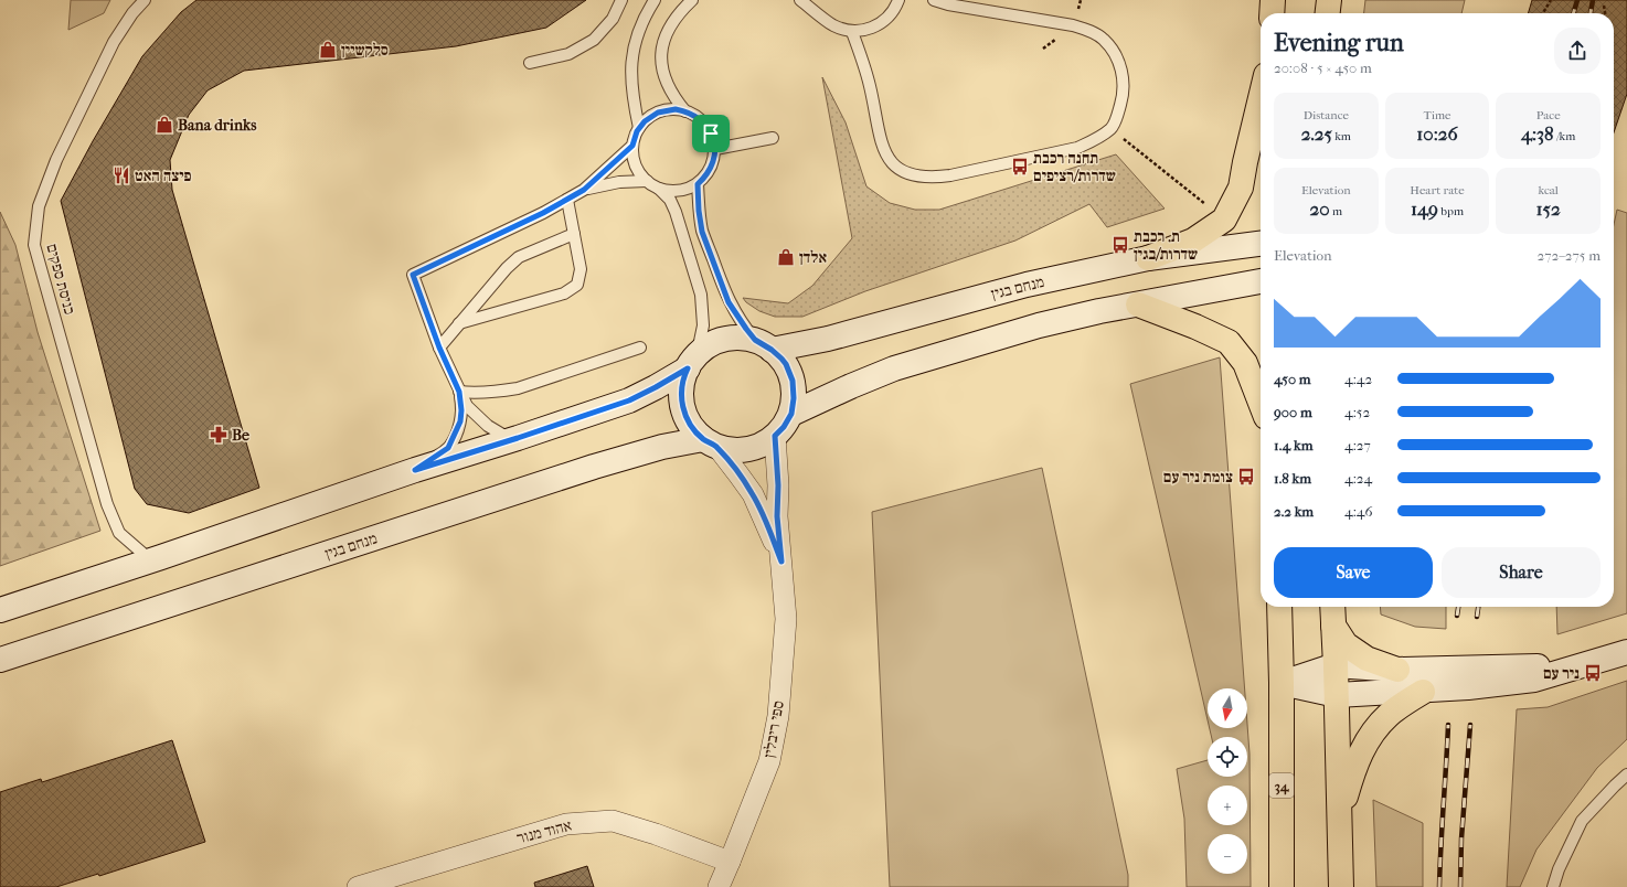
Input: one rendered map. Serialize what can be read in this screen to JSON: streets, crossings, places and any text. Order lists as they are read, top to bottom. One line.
{"streets":{"highway":["34"],"main road":["מנחם בגין"],"street":["ספי ריבלין","אהוד מנור"],"lane":["כניסת ספקים"]},"crossings":[["מנחם בגין","ספי ריבלין"],["ספי ריבלין","אהוד מנור"]],"places":{"shop":["סלקשיין","Bana drinks","אלדן"],"bus stop":["תחנה רכבת שדרות/רציפים","ת. רכבת שדרות/בגין","צומת ניר עם","ניר עם"],"restaurant":["פיצה האט"],"pharmacy":["Be"]},"north":"bottom","page":{"heading":["Evening run","20:08 · 5 × 450 m"],"stats":[["Distance","2.25 km"],["Time","10:26"],["Pace","4:38 /km"],["Elevation","20 m"],["Heart rate","149 bpm"],["kcal","152"]],"chart":["Elevation","272–275 m"],"list":[{"name":"450 m","note":"4:42"},{"name":"900 m","note":"4:52"},{"name":"1.4 km","note":"4:27"},{"name":"1.8 km","note":"4:24"},{"name":"2.2 km","note":"4:46"}],"buttons":["Save","Share"],"map_buttons":["+","−"]}}
